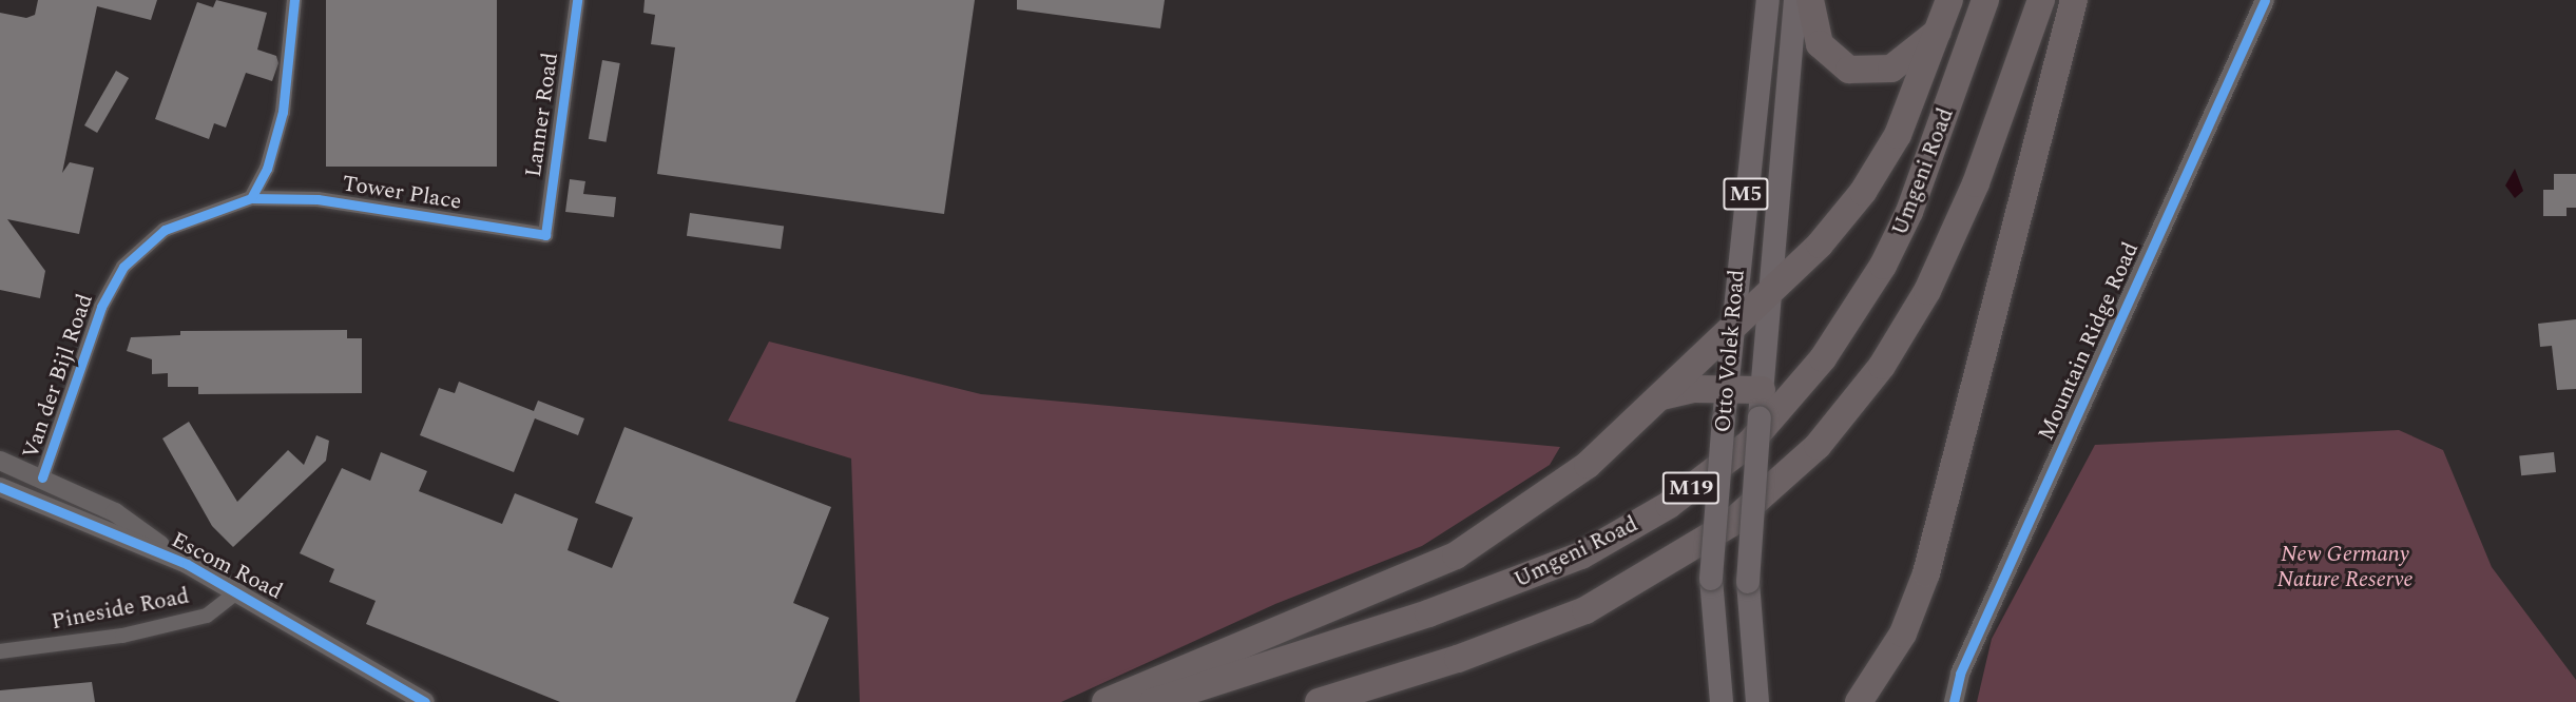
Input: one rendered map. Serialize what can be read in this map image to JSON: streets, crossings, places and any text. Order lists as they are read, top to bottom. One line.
{"streets":{"highway":["Umgeni Road","M19"],"main road":["M5","Otto Volek Road"],"street":["Lanner Road","Tower Place","Mountain Ridge Road","Van der Bijl Road","Escom Road","Pineside Road"]},"crossings":[["Lanner Road","Tower Place"],["Tower Place","Van der Bijl Road"],["Van der Bijl Road","Escom Road"],["Escom Road","Pineside Road"]],"parks":["New Germany Nature Reserve"]}
